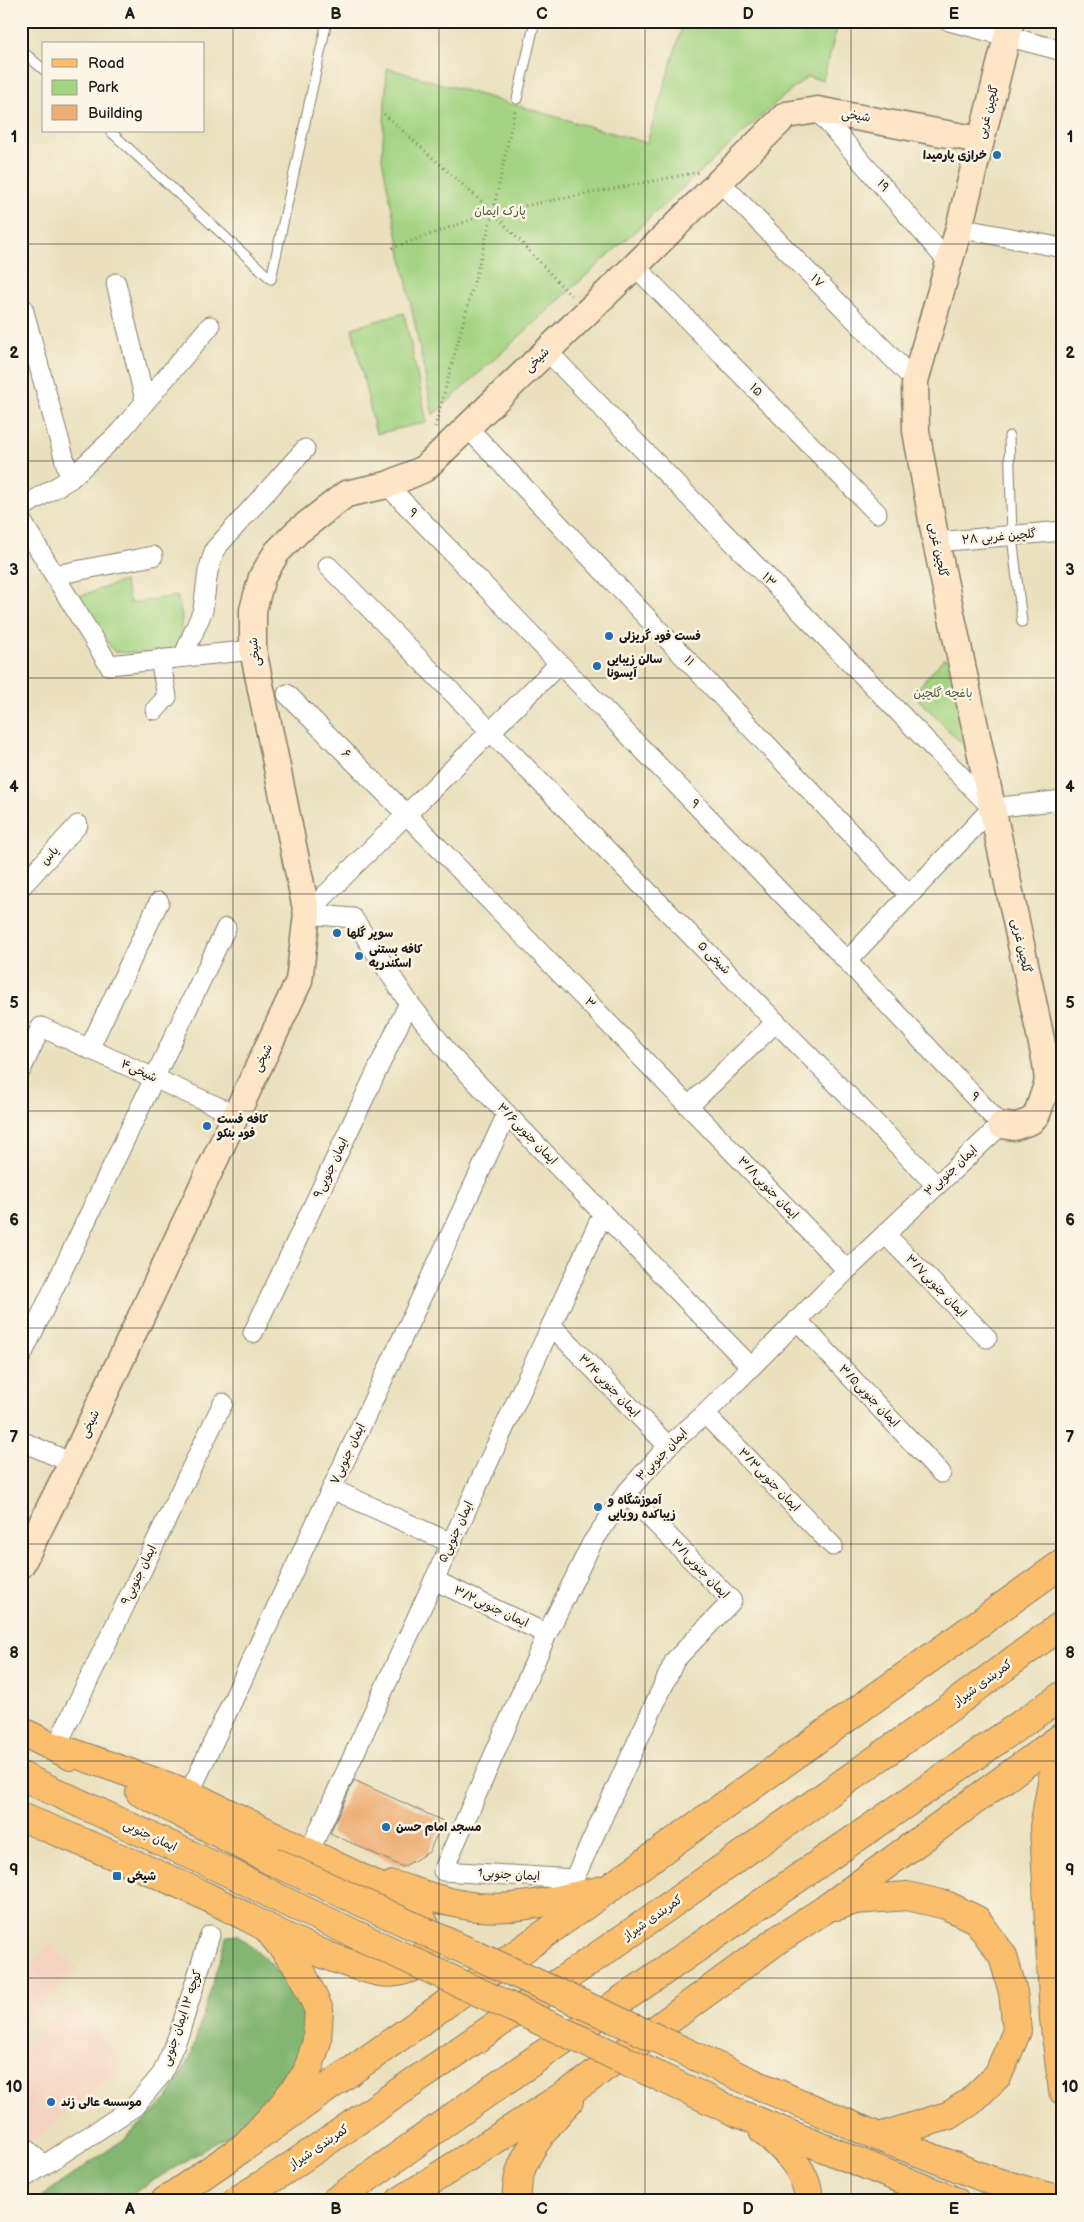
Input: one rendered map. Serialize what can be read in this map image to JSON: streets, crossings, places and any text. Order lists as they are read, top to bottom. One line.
{"streets":{"main road":["کمربندی شیراز","ایمان جنوبی"],"street":["گلچین غربی","شیخی","۱۹","۱۷","۱۵","۹","گلچین غربی ۲۸","۱۳","۱۱","۶","یاس","شیخی ۵","۳","شیخی۴","ایمان جنوبی۳/۶","ایمان جنوبی۹","ایمان جنوبی۳","ایمان جنوبی۳/۸","ایمان جنوبی۳/۷","ایمان جنوبی۳/۴","ایمان جنوبی۳/۵","ایمان جنوبی۷","ایمان جنوبی۳/۳","ایمان جنوبی۵","ایمان جنوبی۳/۱","ایمان جنوبی۳/۲","1ایمان جنوبی","کوچه ۱۲ ایمان جنوبی"]},"crossings":[["گلچین غربی","شیخی"],["گلچین غربی","۱۹"],["گلچین غربی","۱۷"],["گلچین غربی","گلچین غربی ۲۸"],["گلچین غربی","۱۳"],["شیخی","۱۹"],["شیخی","۱۷"],["شیخی","۱۵"],["شیخی","۹"],["شیخی","۱۳"],["شیخی","۱۱"],["شیخی","شیخی۴"],["شیخی","ایمان جنوبی۳/۶"],["۹","ایمان جنوبی۳"],["۶","۳"],["شیخی ۵","ایمان جنوبی۳"],["۳","ایمان جنوبی۳/۸"],["ایمان جنوبی۳/۶","ایمان جنوبی۹"],["ایمان جنوبی۳/۶","ایمان جنوبی۳"],["ایمان جنوبی۳/۶","ایمان جنوبی۷"],["ایمان جنوبی۳/۶","ایمان جنوبی۵"],["ایمان جنوبی۳","ایمان جنوبی۳/۸"],["ایمان جنوبی۳","ایمان جنوبی۳/۷"],["ایمان جنوبی۳","ایمان جنوبی۳/۴"],["ایمان جنوبی۳","ایمان جنوبی۳/۵"],["ایمان جنوبی۳","ایمان جنوبی۳/۳"],["ایمان جنوبی۳","ایمان جنوبی۳/۱"],["ایمان جنوبی۳","ایمان جنوبی۳/۲"],["ایمان جنوبی۳","1ایمان جنوبی"],["ایمان جنوبی۳/۴","ایمان جنوبی۵"],["ایمان جنوبی۵","ایمان جنوبی۳/۲"],["ایمان جنوبی۳/۱","1ایمان جنوبی"]],"parks":["پارک ایمان","باغچه گلچین"],"places":{"other":["خرازی پارمیدا","فست فود گریزلی","سالن زیبایی آیسونا","سوپر گلها","کافه بستنی اسکندریه","کافه فست فود بنکو","آموزشگاه و زیباکده رویایی","مسجد امام حسن","موسسه عالی زند"],"transit":["شیخی"]},"legend":["Road","Park","Building"],"grid":{"columns":["A","B","C","D","E"],"rows":["1","2","3","4","5","6","7","8","9","10"]}}
